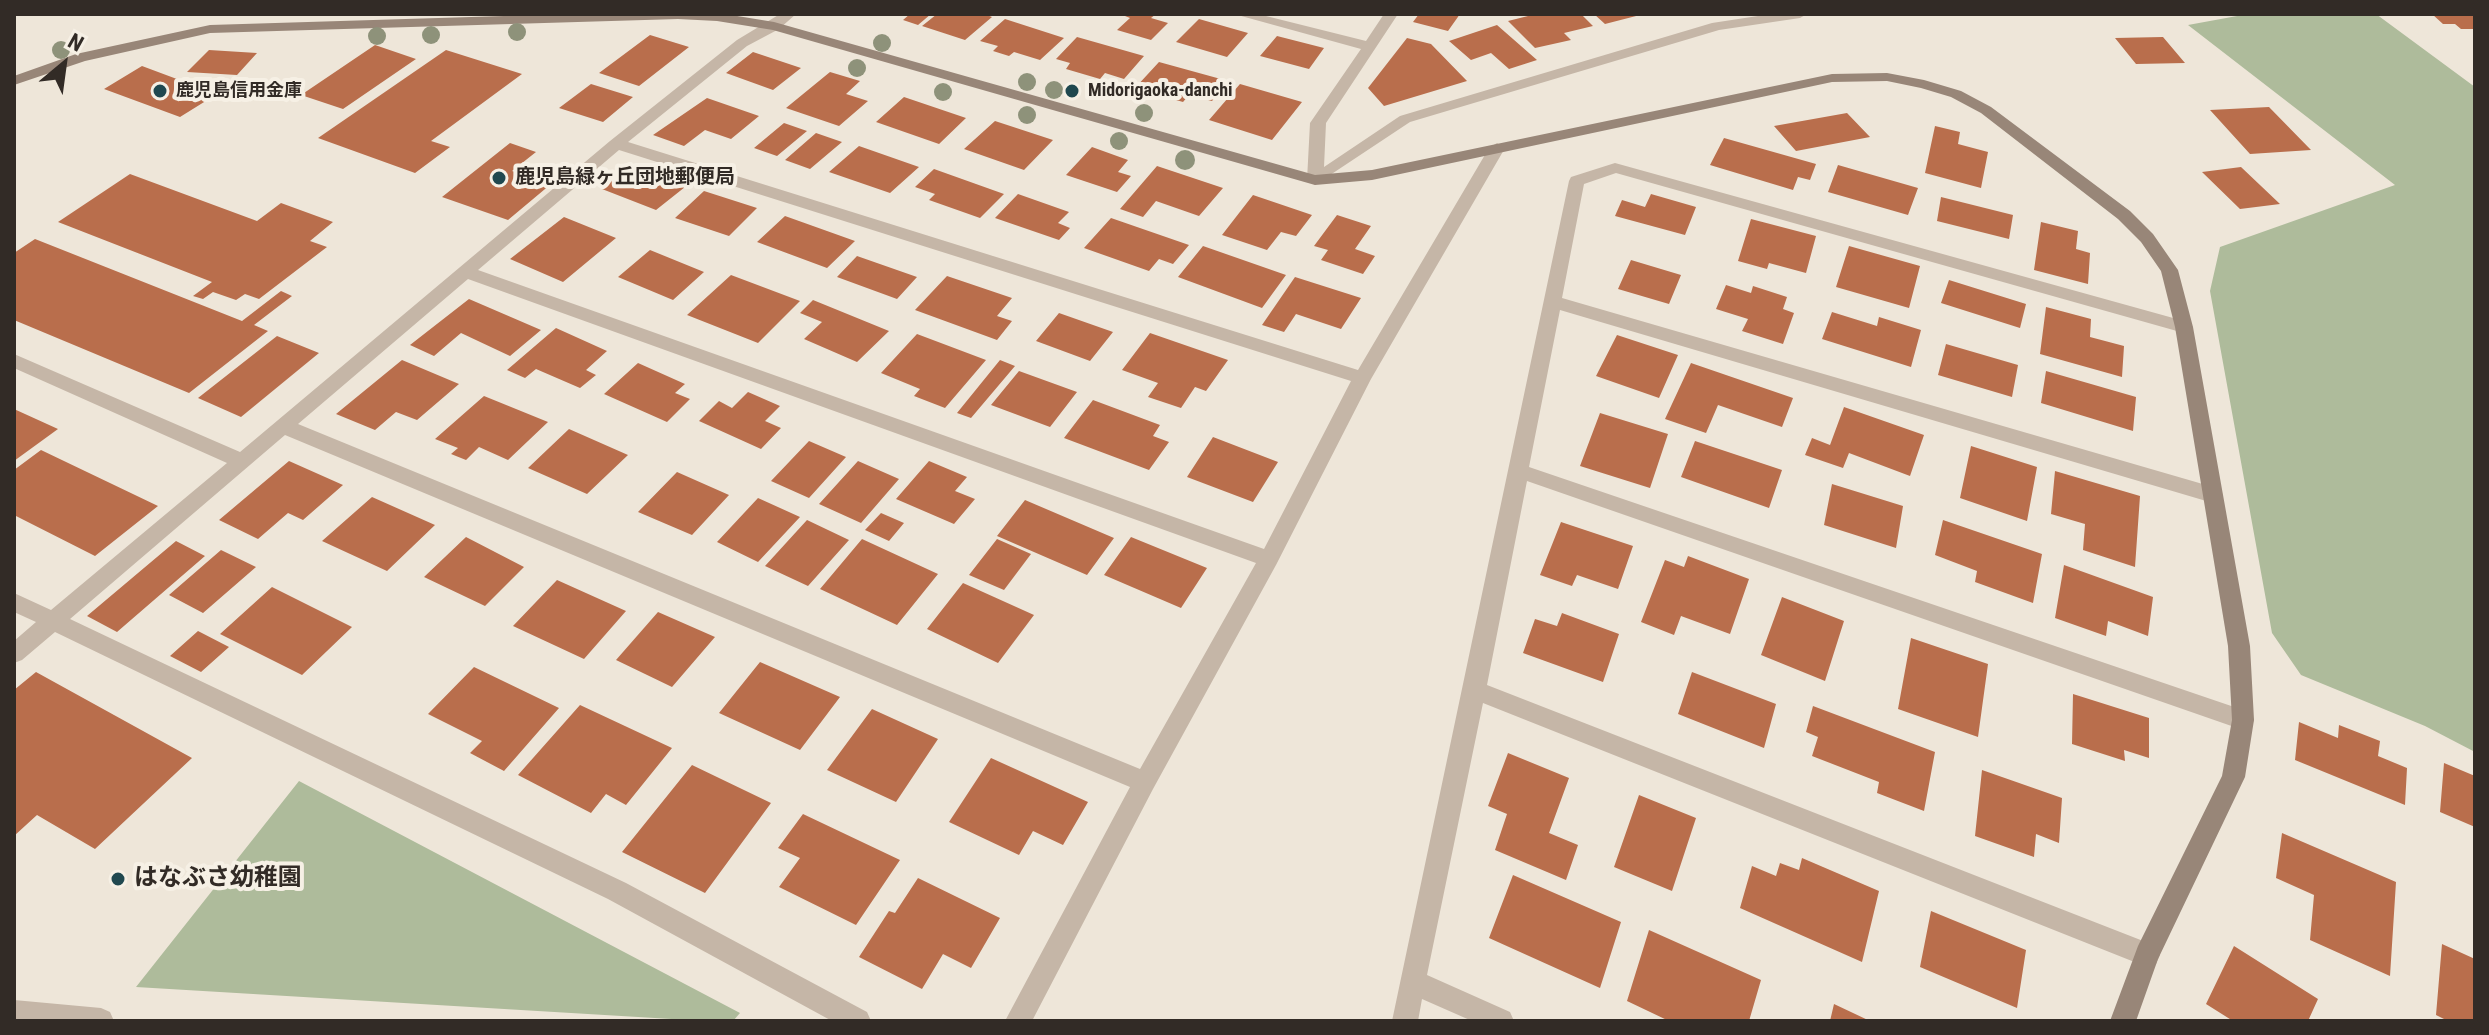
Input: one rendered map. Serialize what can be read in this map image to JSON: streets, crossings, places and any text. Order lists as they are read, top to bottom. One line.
{"places":["鹿児島信用金庫","Midorigaoka-danchi","鹿児島緑ヶ丘団地郵便局","はなぶさ幼稚園"],"north":"top right"}
